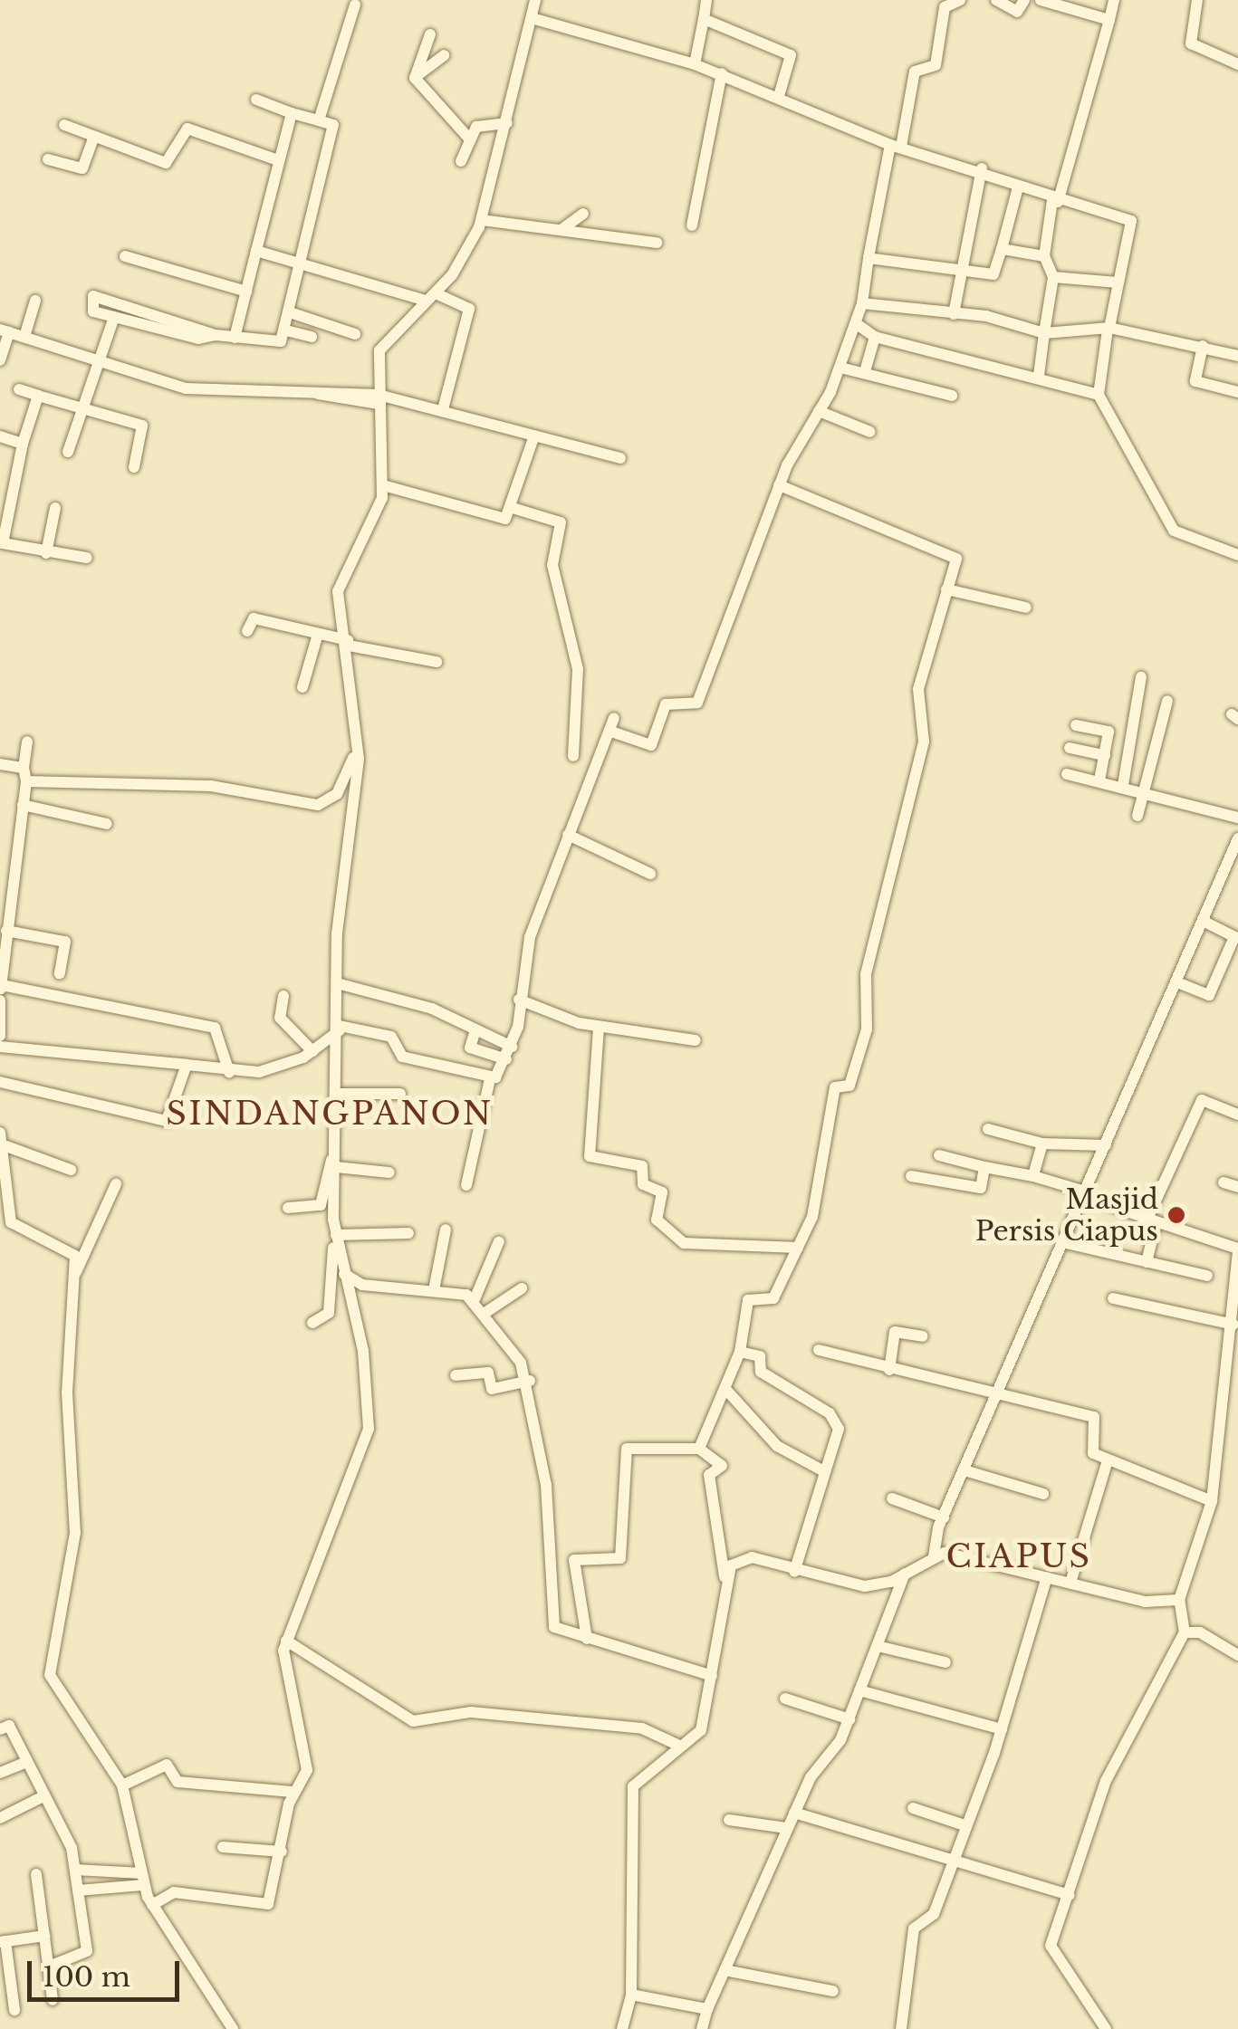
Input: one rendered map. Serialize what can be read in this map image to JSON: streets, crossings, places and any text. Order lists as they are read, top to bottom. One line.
{"districts":["SINDANGPANON","CIAPUS"],"places":["Masjid Persis Ciapus"],"scale_bar":"100 m"}
